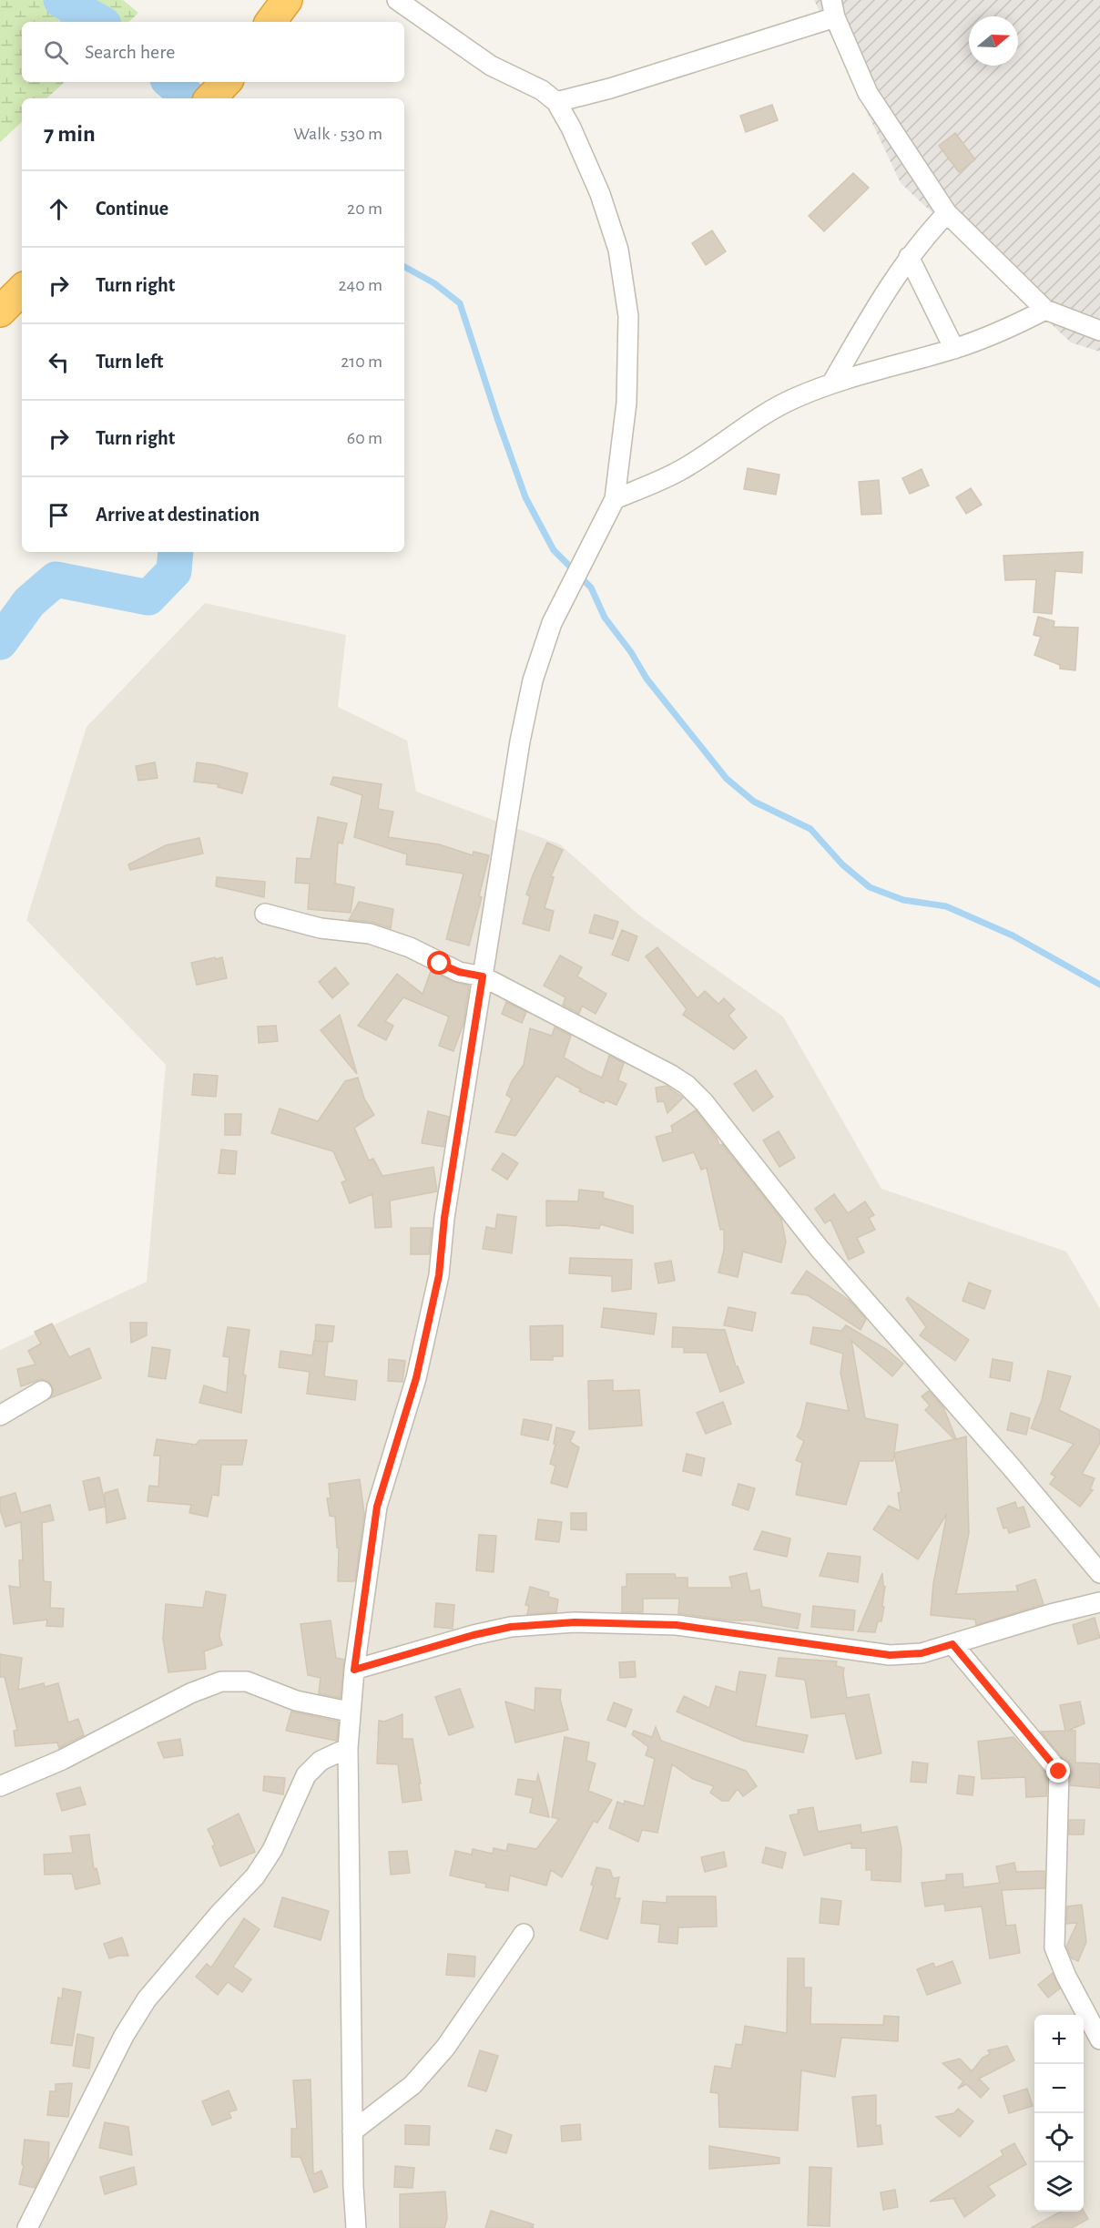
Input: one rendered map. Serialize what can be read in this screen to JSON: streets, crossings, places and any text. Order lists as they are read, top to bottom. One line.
{"north":"right","page":{"search":"Search here","heading":["7 min","Walk · 530 m"],"list":[["Continue","20 m"],["Turn right","240 m"],["Turn left","210 m"],["Turn right","60 m"],"Arrive at destination"],"map_buttons":["+","−"]}}
